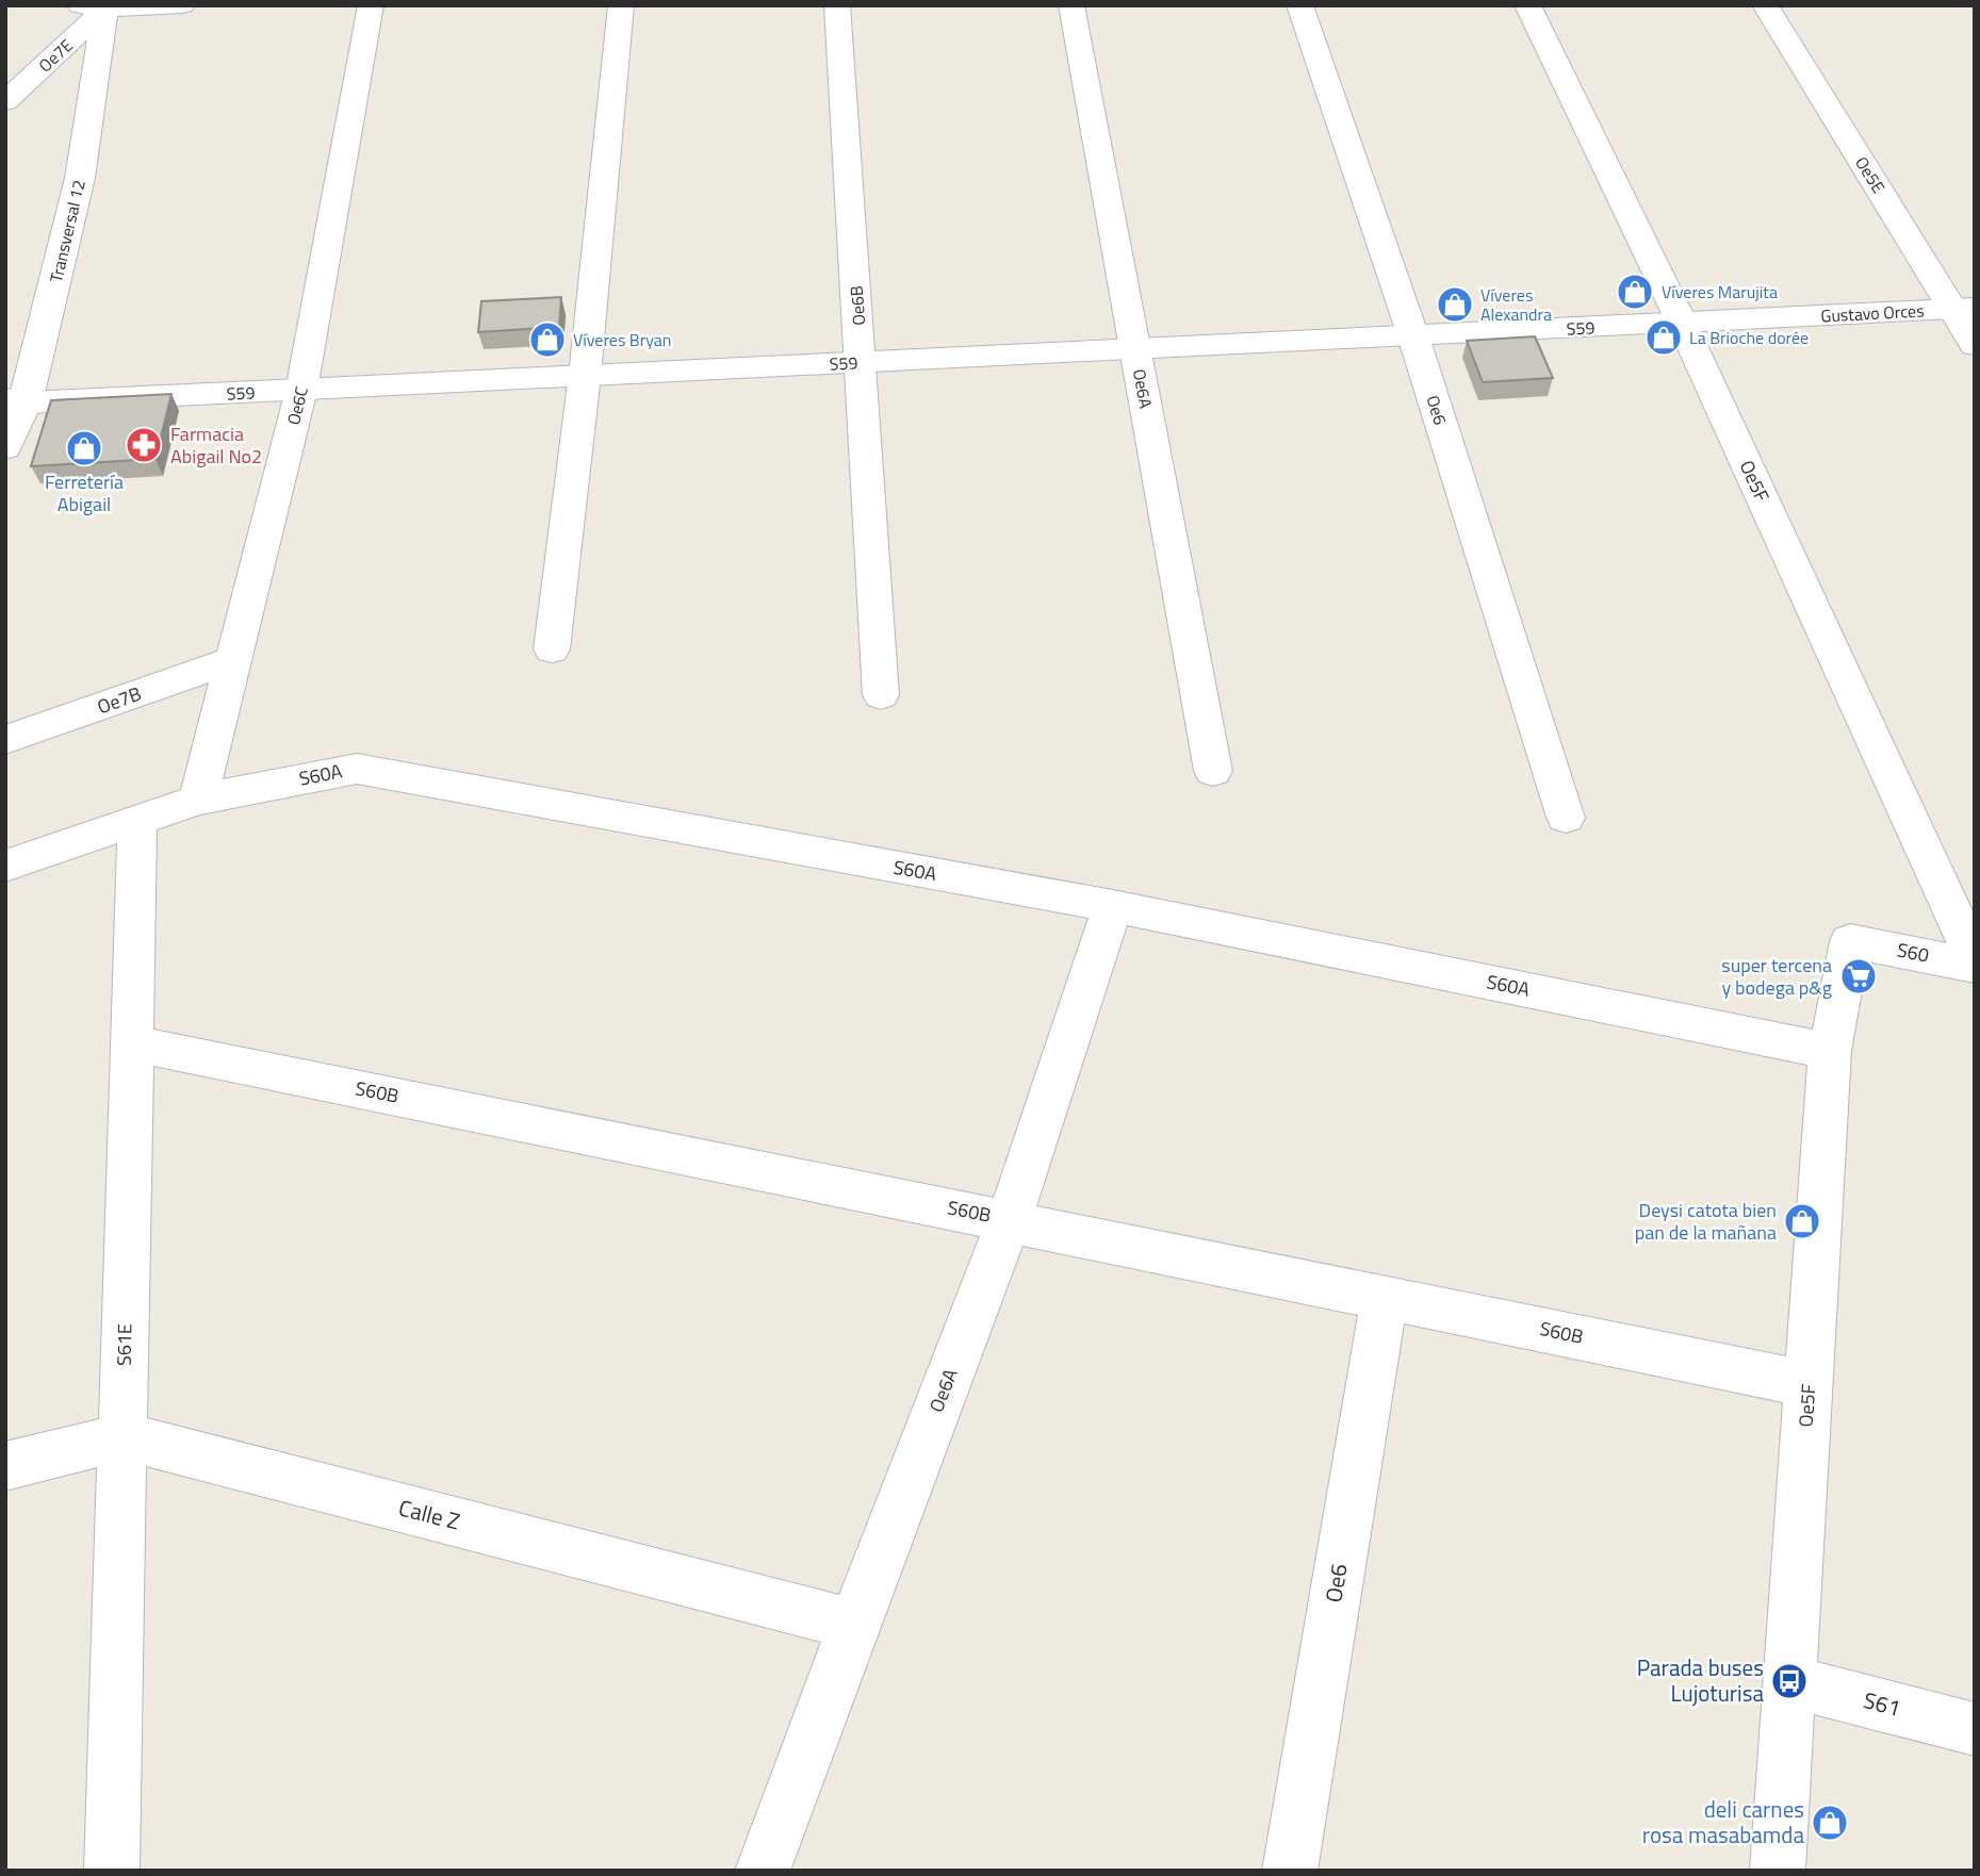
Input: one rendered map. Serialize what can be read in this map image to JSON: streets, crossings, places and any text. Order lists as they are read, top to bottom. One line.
{"streets":{"street":["Oe7E","Oe5E","Transversal 12","Oe6B","Gustavo Orces","S59","Oe6A","Oe6C","Oe6","Oe5F","Oe7B","S60A","S60","S60B","S61E","Calle Z","S61"]},"crossings":[["Oe7E","Transversal 12"],["Oe5E","Gustavo Orces"],["Transversal 12","S59"],["Oe6B","S59"],["Gustavo Orces","S59"],["Gustavo Orces","Oe5F"],["S59","Oe6A"],["S59","Oe6C"],["S59","Oe6"],["S59","Oe5F"],["Oe6A","S60A"],["Oe6A","S60B"],["Oe6A","Calle Z"],["Oe6C","Oe7B"],["Oe6C","S60A"],["Oe6","S60B"],["Oe5F","S60A"],["Oe5F","S60"],["Oe5F","S60B"],["Oe5F","S61"],["S60A","S61E"],["S60B","S61E"],["S61E","Calle Z"]],"places":{"shop":["Víveres Marujita","Víveres Alexandra","La Brioche dorée","Víveres Bryan","Ferretería Abigail","Deysi catota bien pan de la mañana","deli carnes rosa masabamda"],"pharmacy":["Farmacia Abigail No2"],"supermarket":["super tercena y bodega p&g"],"bus stop":["Parada buses Lujoturisa"]}}
